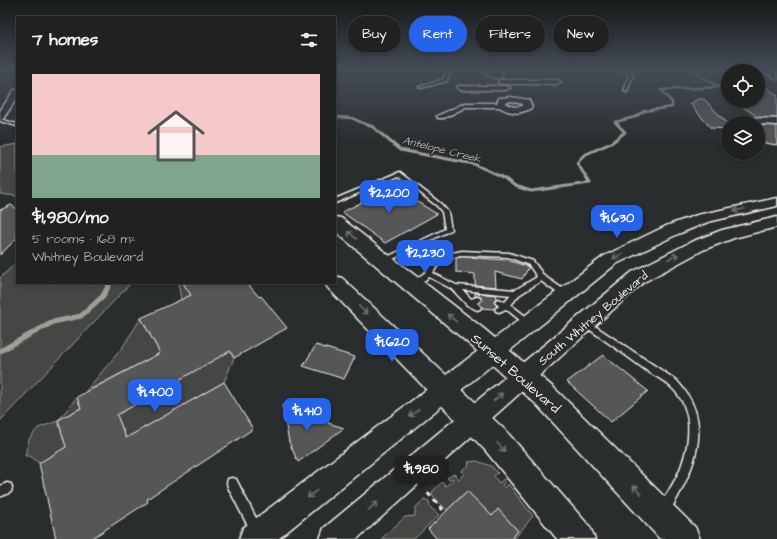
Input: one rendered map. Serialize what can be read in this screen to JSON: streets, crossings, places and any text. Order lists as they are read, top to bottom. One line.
{"streets":{"main road":["Sunset Boulevard"],"street":["South Whitney Boulevard"]},"crossings":[["South Whitney Boulevard","Sunset Boulevard"]],"water":["Antelope Creek"],"page":{"chip":["Buy","Rent","Filters","New"],"heading":"7 homes","list":[{"name":"$1,980/mo","note":"5 rooms · 168 m² · Whitney Boulevard"}],"price":["$2,200","$1,630","$2,230","$1,620","$1,400","$1,410","$1,980"]}}
